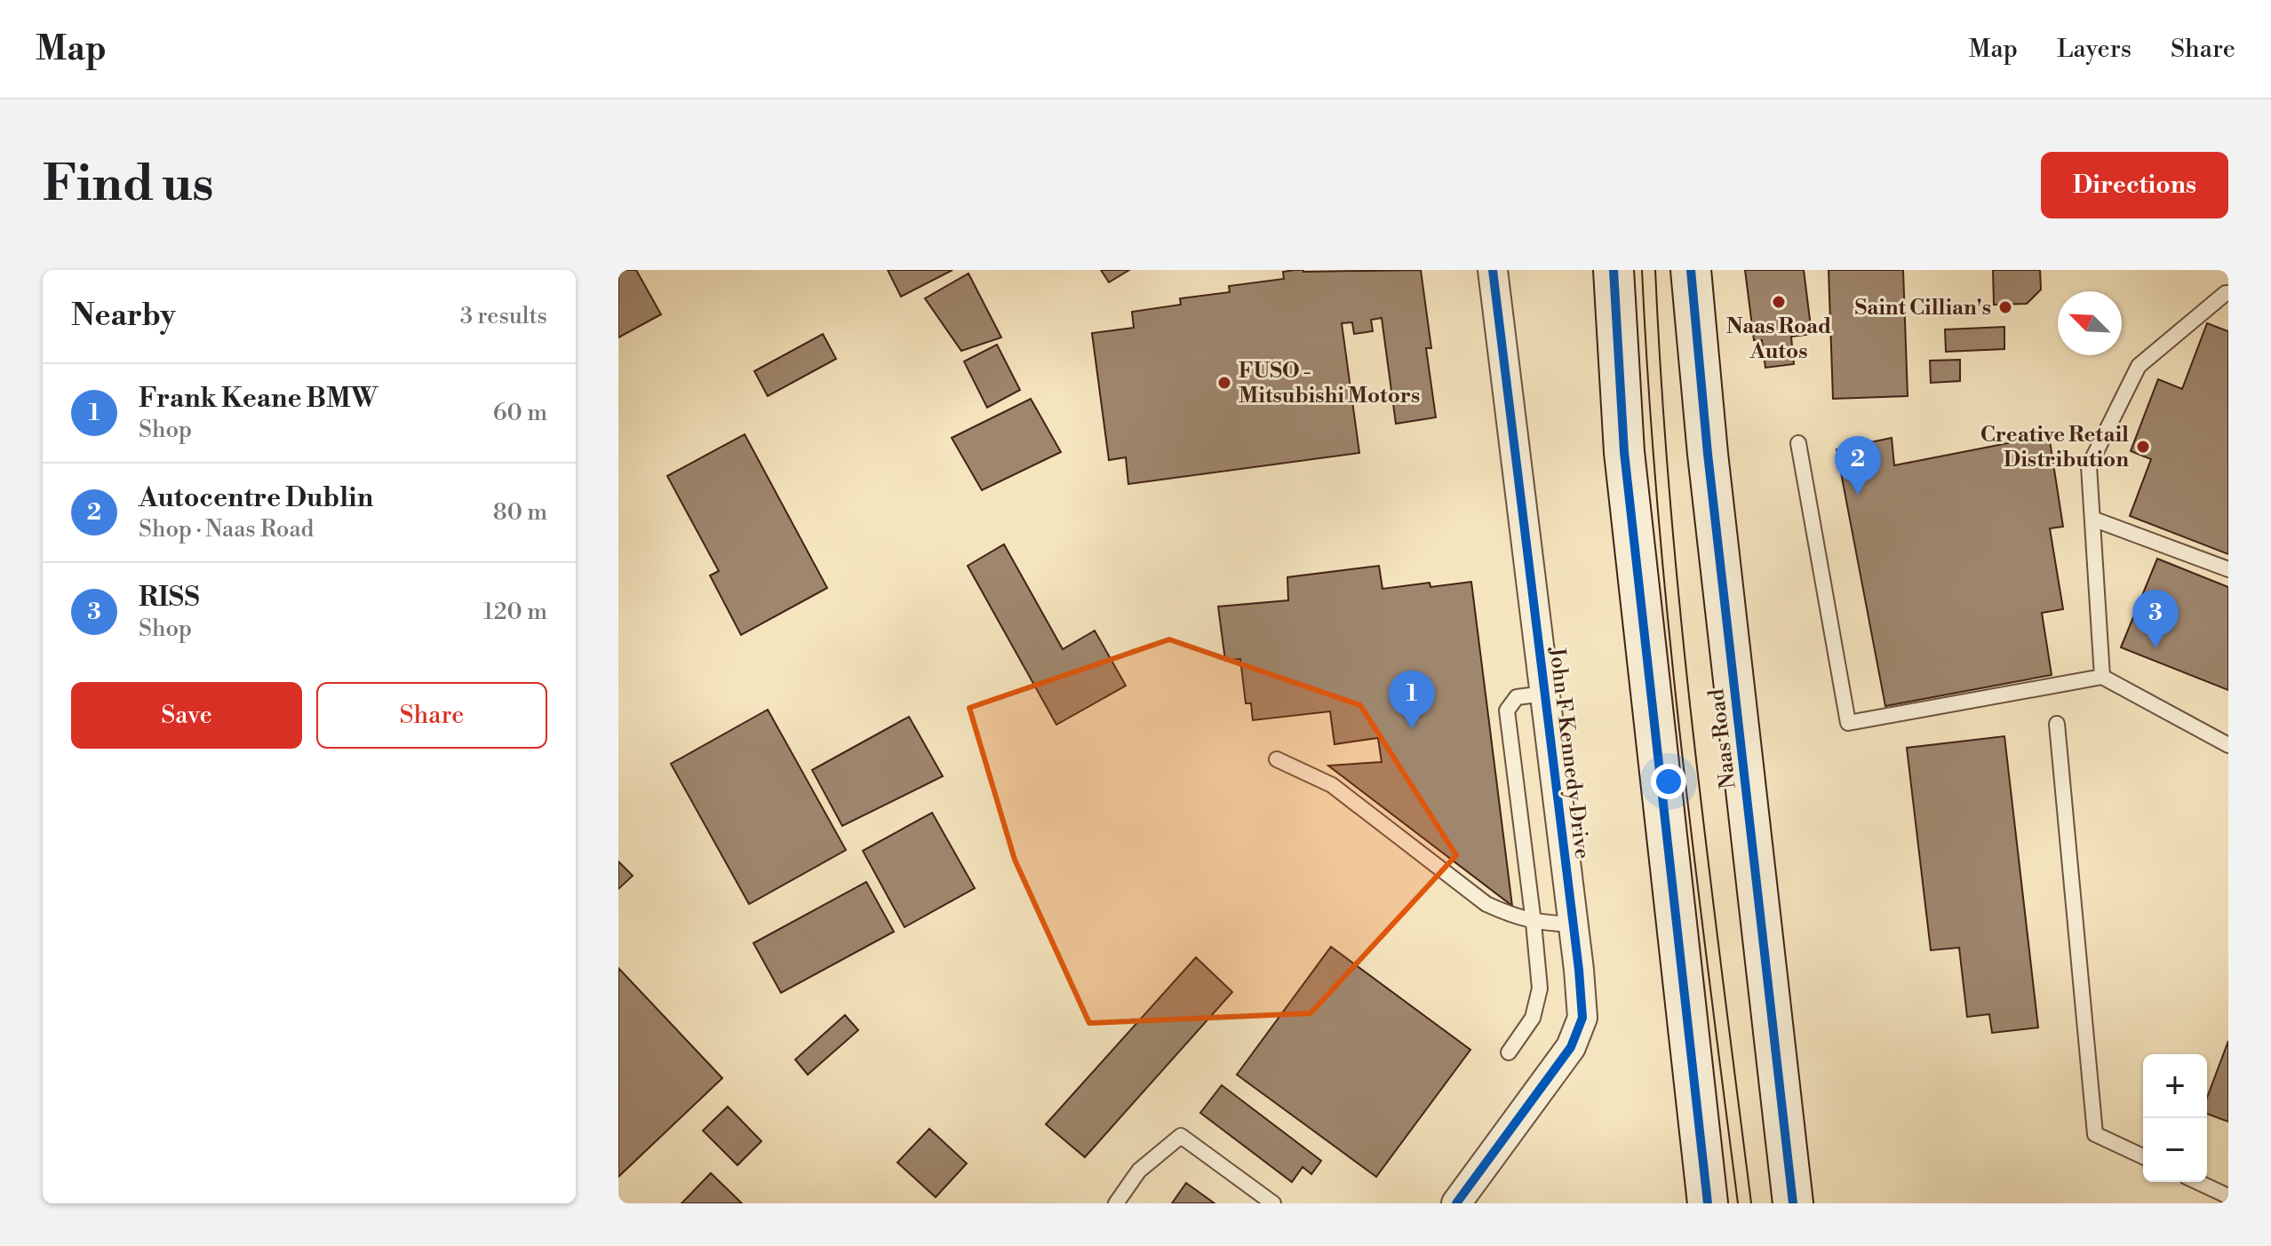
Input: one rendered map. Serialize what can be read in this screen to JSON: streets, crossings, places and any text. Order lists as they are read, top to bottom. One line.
{"streets":{"main road":["Naas Road"],"street":["John F Kennedy Drive"]},"places":["Naas Road Autos","Saint Cillian's","FUSO - Mitsubishi Motors","Creative Retail Distribution"],"north":"top left","page":{"header":"Map","nav":["Map","Layers","Share"],"buttons":["Directions",["Save","Share"]],"title":"Find us","heading":["Nearby","3 results"],"list":[{"mark":"1","name":"Frank Keane BMW","note":"Shop","value":"60 m"},{"mark":"2","name":"Autocentre Dublin","note":"Shop · Naas Road","value":"80 m"},{"mark":"3","name":"RISS","note":"Shop","value":"120 m"}],"pins":["2","3","1"],"map_buttons":["+","−"]}}
